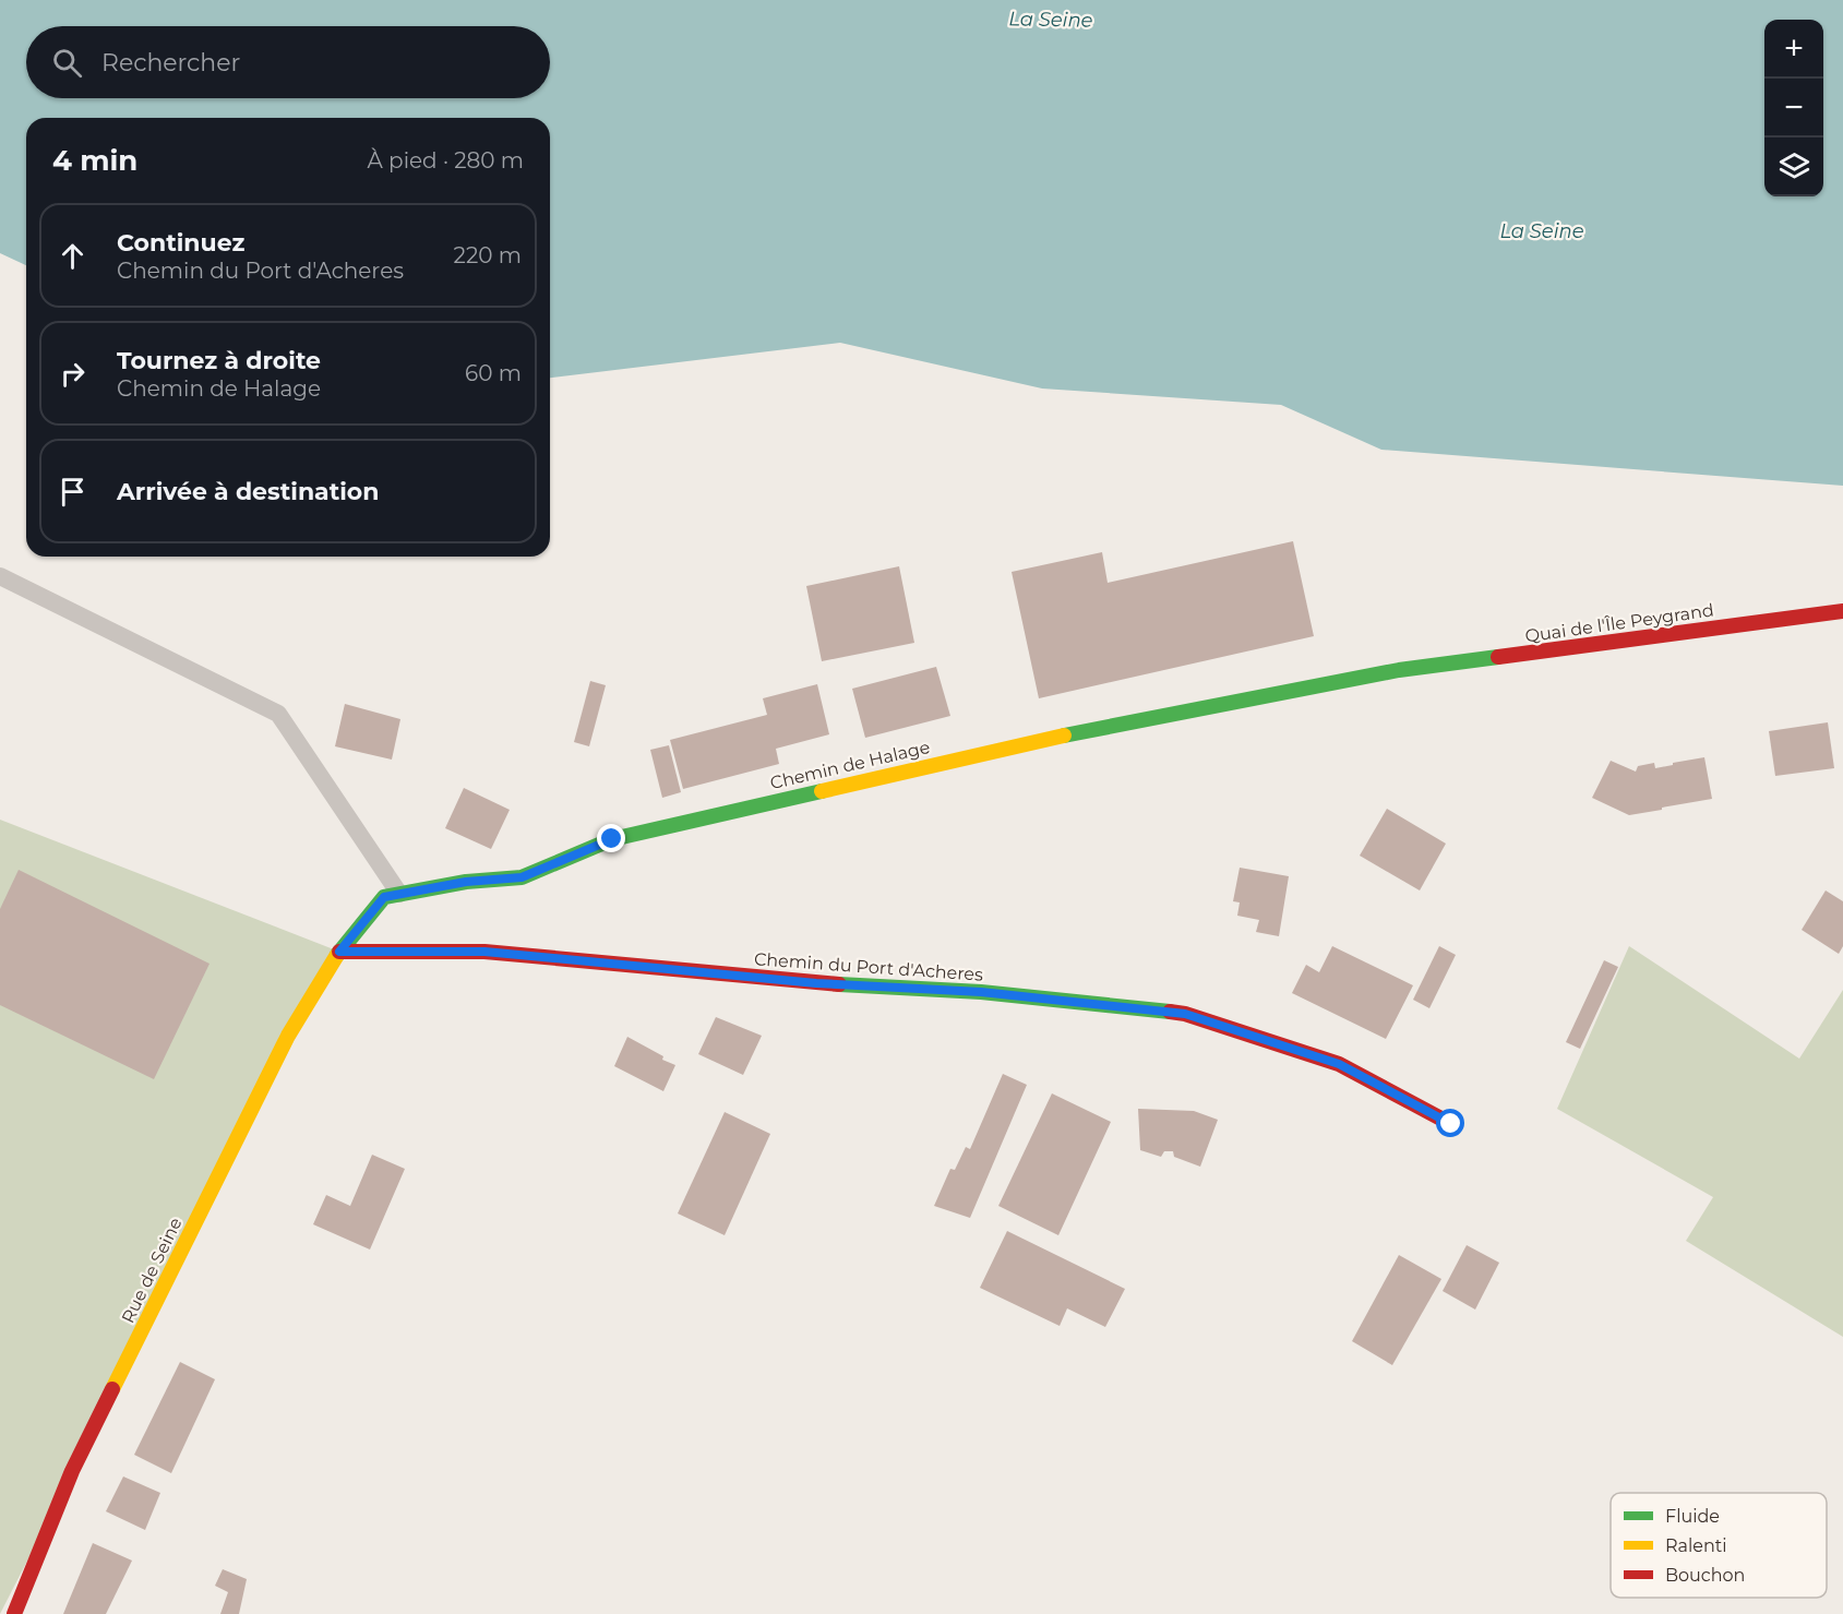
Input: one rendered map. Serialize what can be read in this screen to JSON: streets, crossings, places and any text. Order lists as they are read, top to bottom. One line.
{"streets":{"street":["Quai de l'Île Peygrand","Chemin de Halage","Chemin du Port d'Acheres","Rue de Seine"]},"crossings":[["Quai de l'Île Peygrand","Chemin de Halage"],["Chemin de Halage","Chemin du Port d'Acheres"],["Chemin de Halage","Rue de Seine"],["Chemin du Port d'Acheres","Rue de Seine"]],"water":["La Seine"],"legend":["Fluide","Ralenti","Bouchon"],"page":{"map_buttons":["+","−"],"search":"Rechercher","heading":["4 min","À pied · 280 m"],"list":[["Continuez","Chemin du Port d'Acheres","220 m"],["Tournez à droite","Chemin de Halage","60 m"],"Arrivée à destination"]}}
